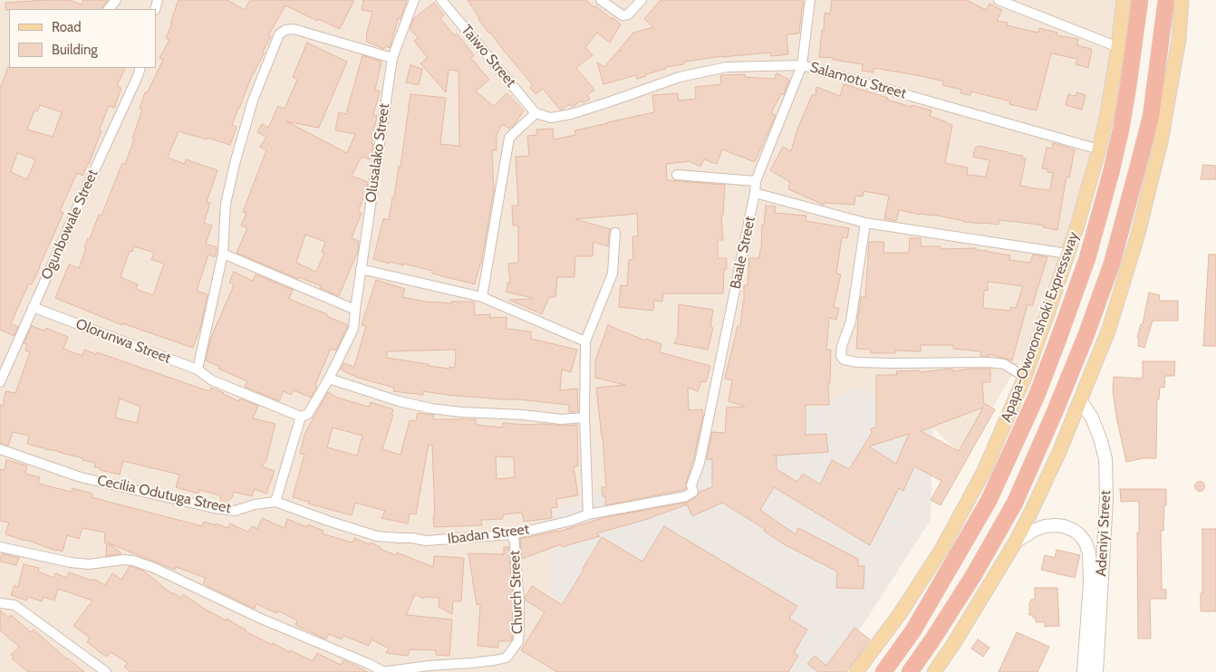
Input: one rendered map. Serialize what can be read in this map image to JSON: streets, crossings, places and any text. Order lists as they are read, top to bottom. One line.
{"streets":{"highway":["Apapa-Oworonshoki Expressway"],"street":["Taiwo Street","Salamotu Street","Olusalako Street","Ogunbowale Street","Baale Street","Olorunwa Street","Cecilia Odutuga Street","Adeniyi Street","Ibadan Street","Church Street"]},"crossings":[["Taiwo Street","Salamotu Street"],["Salamotu Street","Baale Street"],["Salamotu Street","Apapa-Oworonshoki Expressway"],["Olusalako Street","Olorunwa Street"],["Ogunbowale Street","Olorunwa Street"],["Baale Street","Ibadan Street"],["Cecilia Odutuga Street","Ibadan Street"],["Ibadan Street","Church Street"]],"legend":["Road","Building"]}
